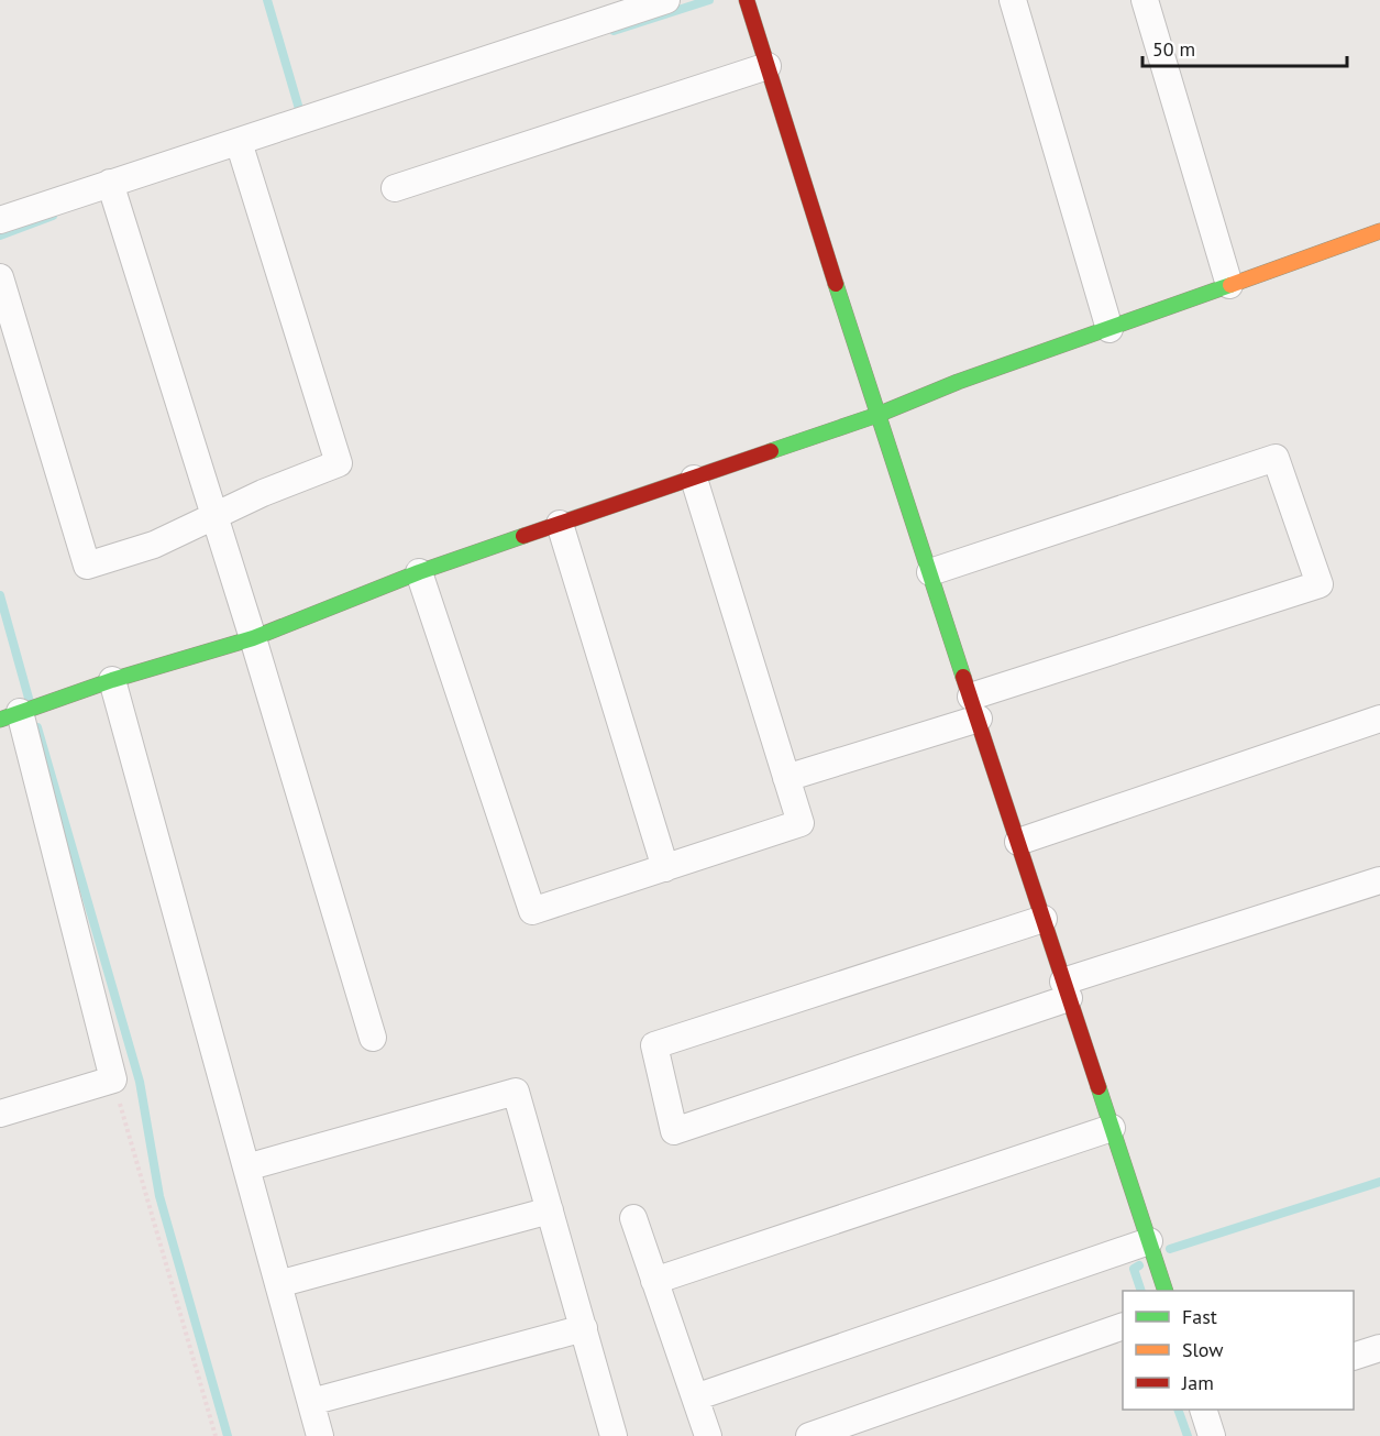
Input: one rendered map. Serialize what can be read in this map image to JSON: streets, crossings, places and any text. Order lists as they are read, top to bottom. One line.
{"legend":["Fast","Slow","Jam"],"scale_bar":"50 m"}
